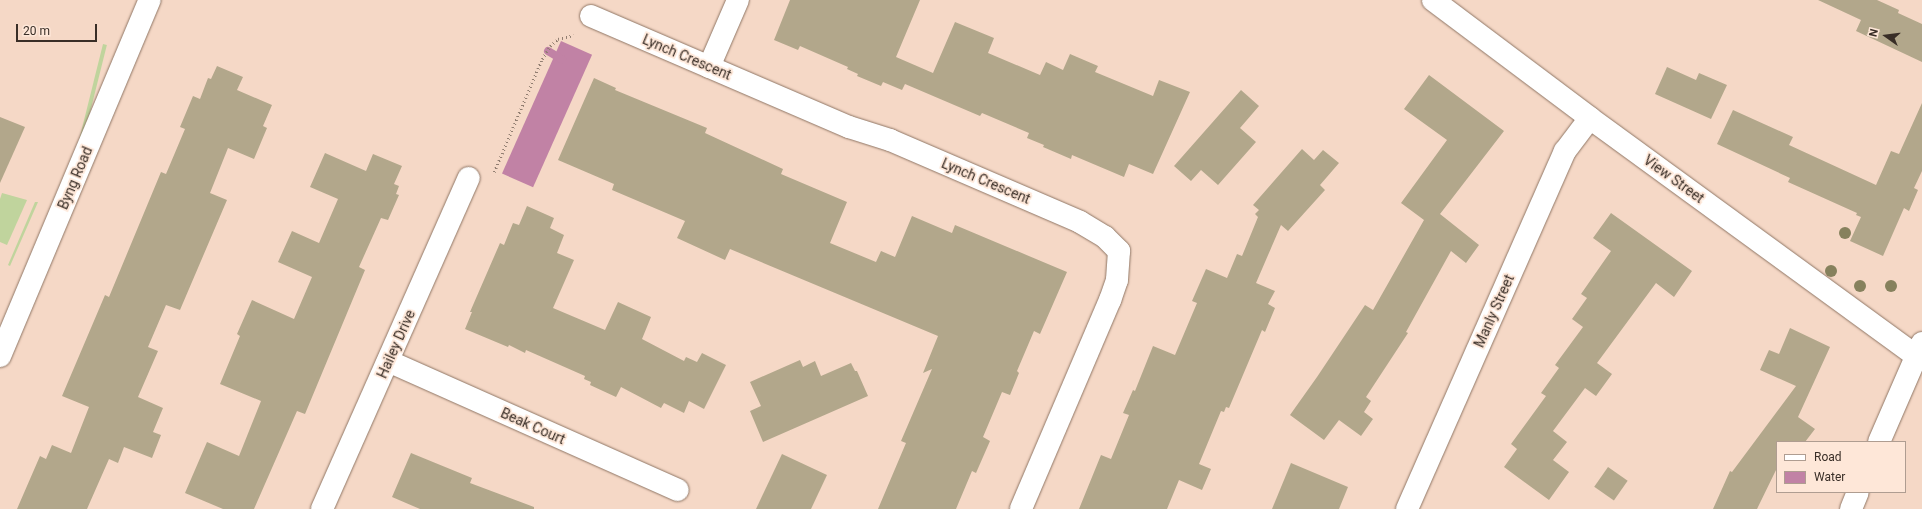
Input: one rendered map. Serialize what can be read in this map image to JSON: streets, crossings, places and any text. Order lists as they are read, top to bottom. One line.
{"streets":{"street":["Lynch Crescent","Byng Road","View Street","Manly Street","Hailey Drive","Beak Court"]},"crossings":[["View Street","Manly Street"],["Hailey Drive","Beak Court"]],"legend":["Road","Water"],"scale_bar":"20 m","north":"left"}
